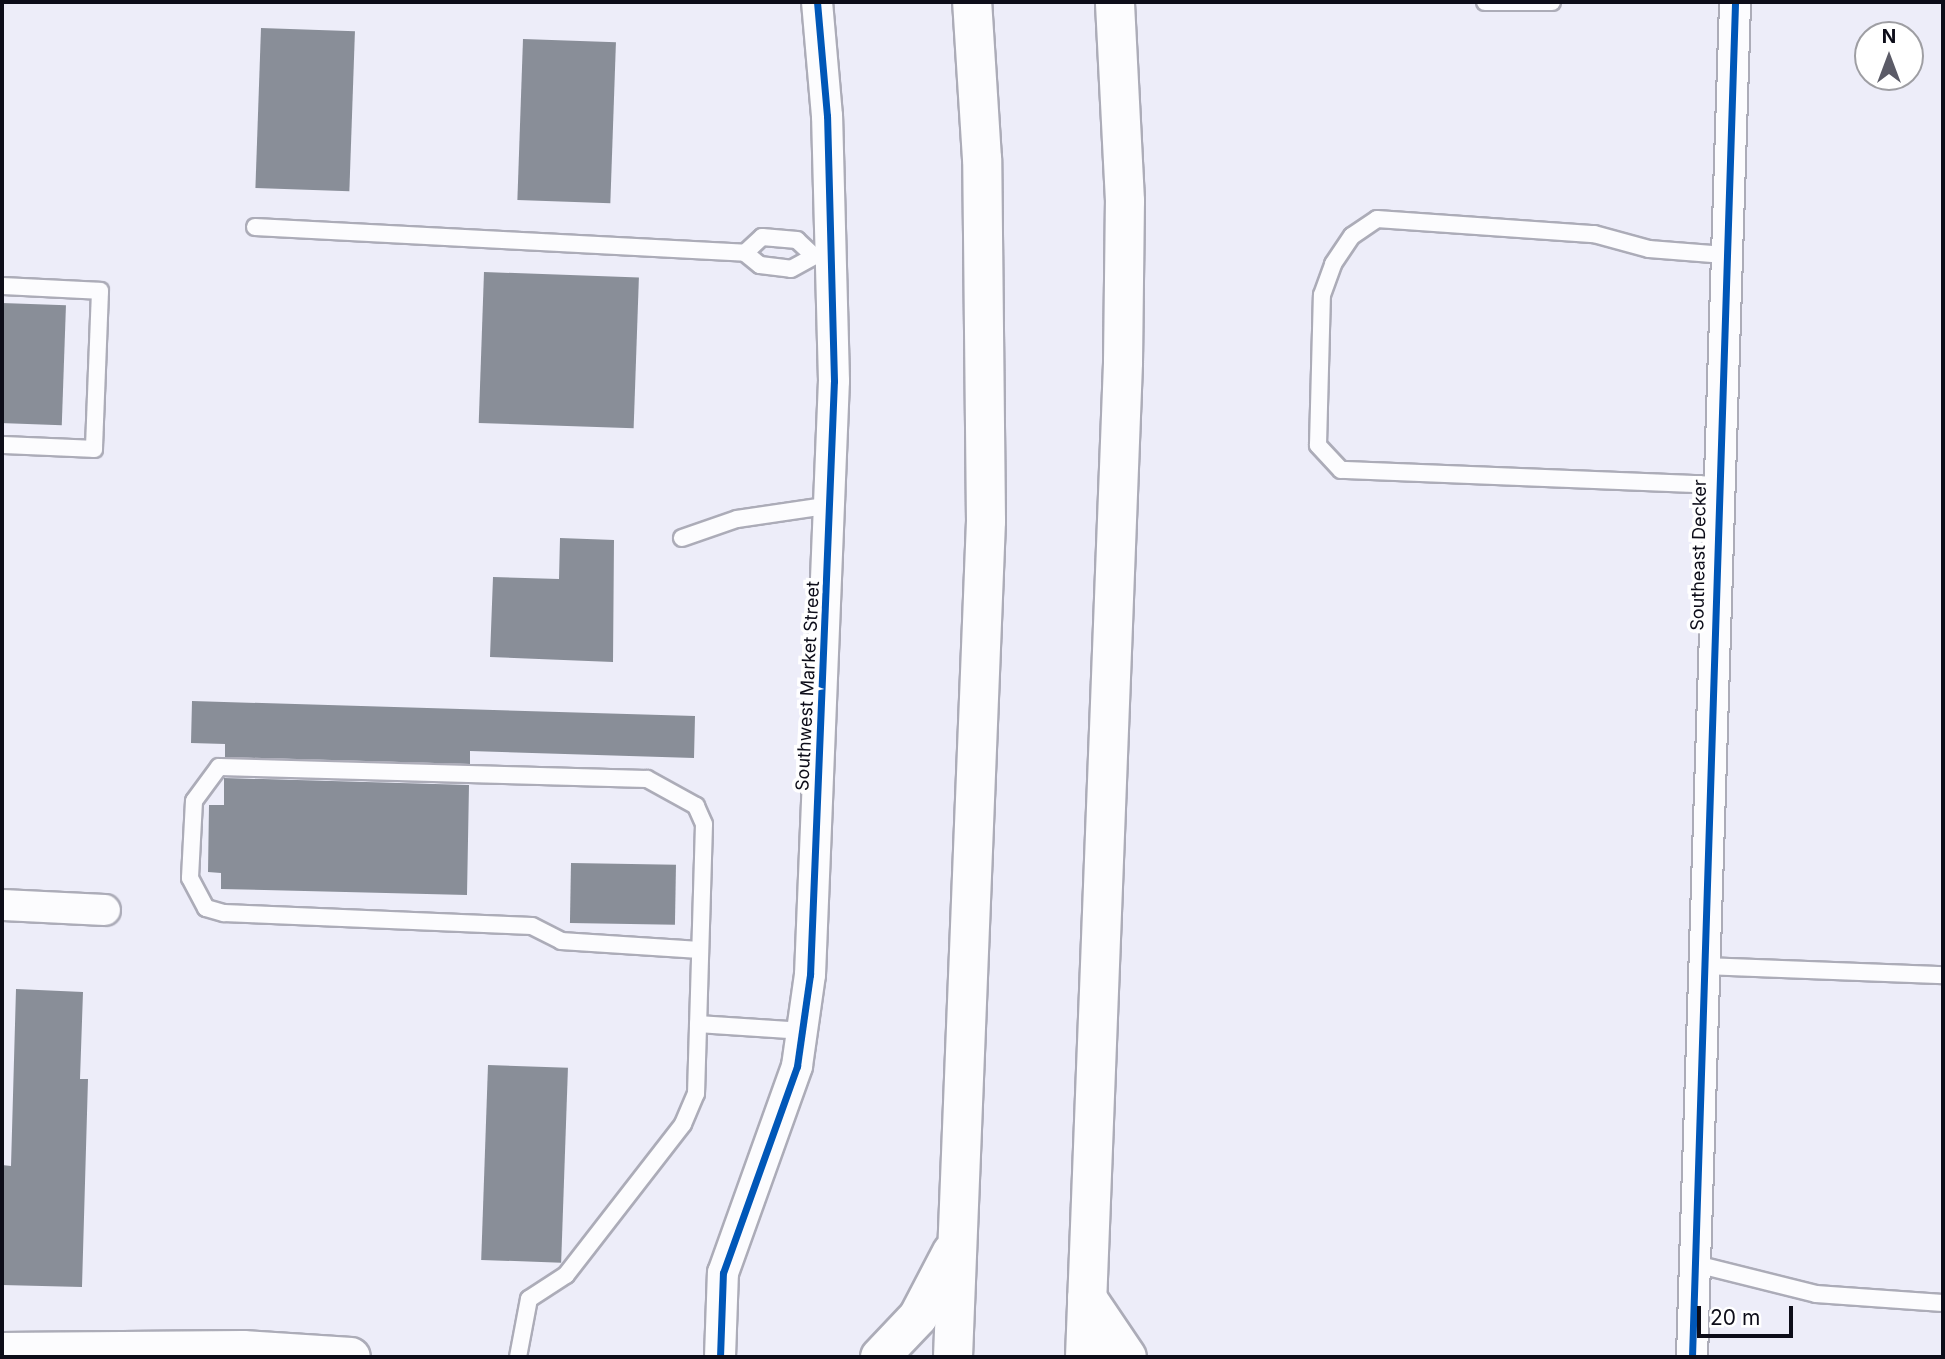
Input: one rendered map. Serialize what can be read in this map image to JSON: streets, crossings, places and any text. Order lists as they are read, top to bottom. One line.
{"streets":{"street":["Southeast Decker","Southwest Market Street"]},"scale_bar":"20 m","north":"top"}
